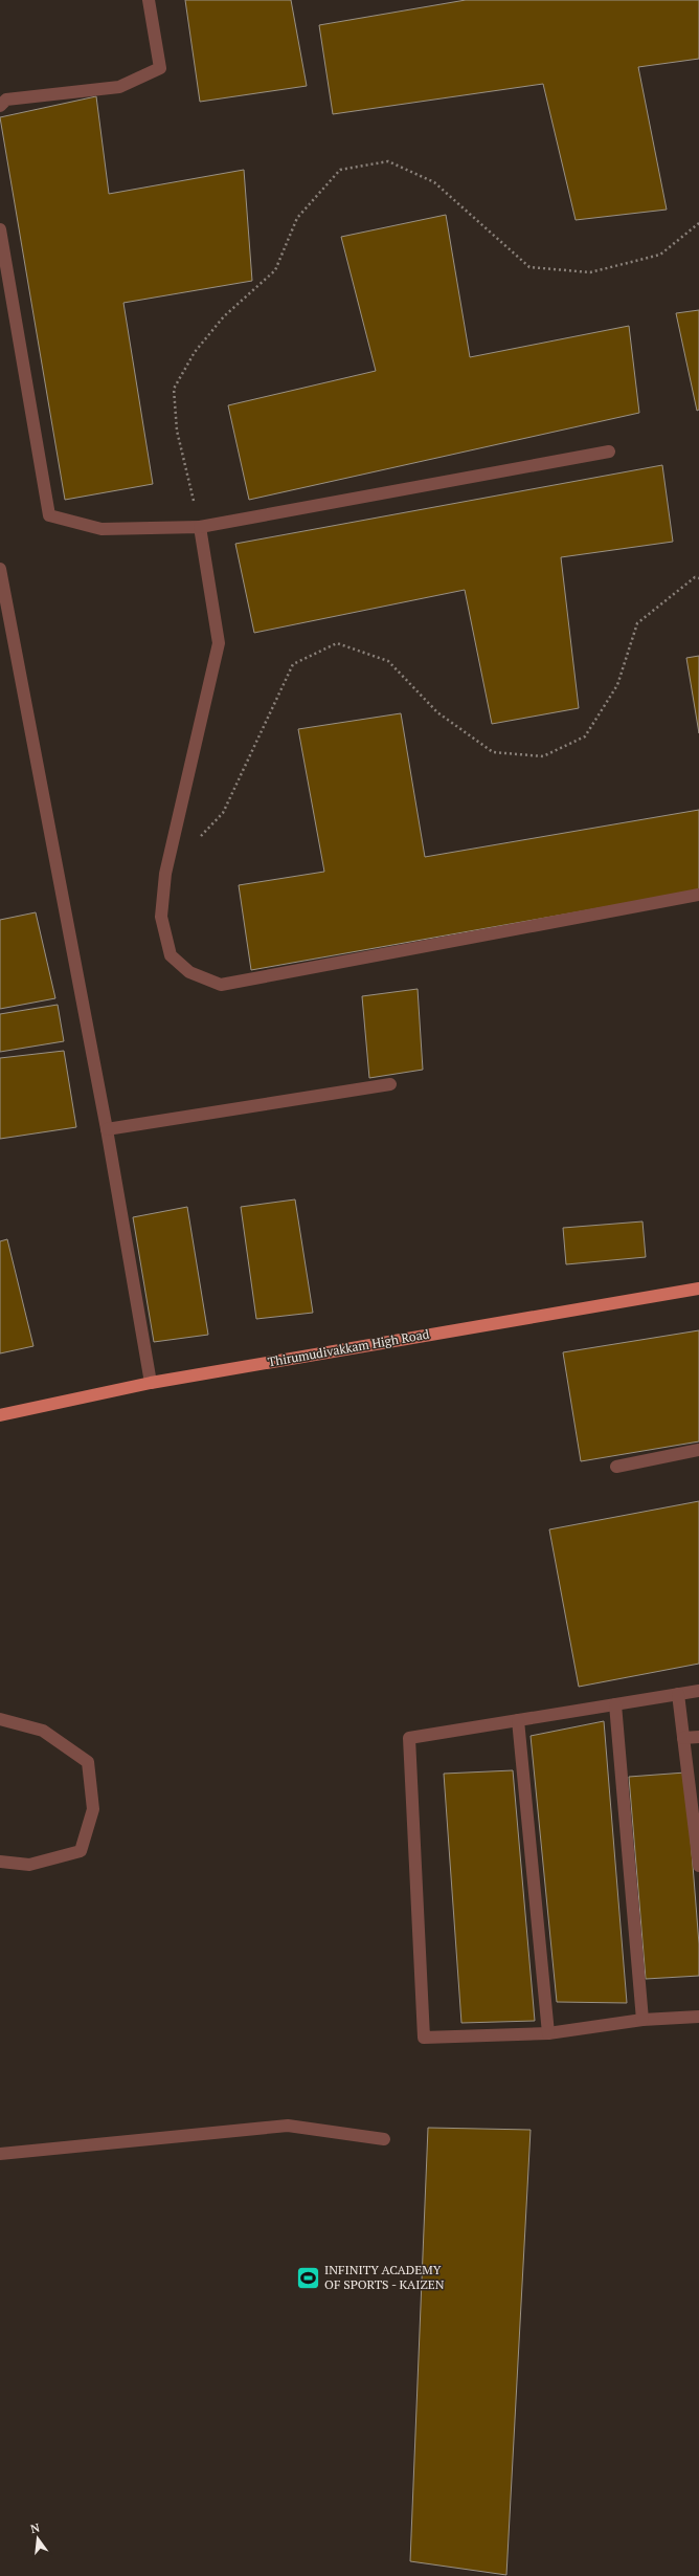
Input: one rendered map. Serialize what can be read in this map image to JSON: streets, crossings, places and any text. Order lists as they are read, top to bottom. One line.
{"streets":{"main road":["Thirumudivakkam High Road"]},"places":{"sports":["INFINITY ACADEMY OF SPORTS - KAIZEN"]},"north":"top"}
